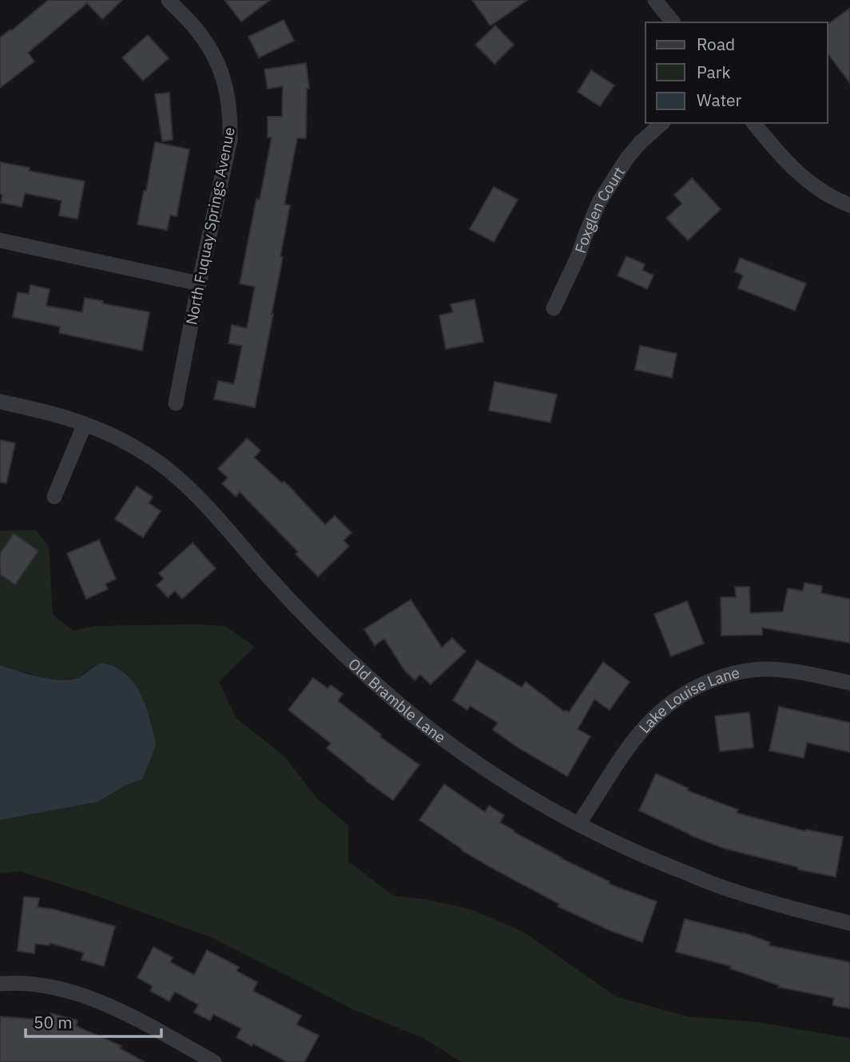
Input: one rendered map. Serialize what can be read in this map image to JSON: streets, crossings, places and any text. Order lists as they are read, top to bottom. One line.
{"streets":{"street":["Foxglen Court","North Fuquay Springs Avenue","Old Bramble Lane","Lake Louise Lane"]},"crossings":[["Old Bramble Lane","Lake Louise Lane"]],"legend":["Road","Park","Water"],"scale_bar":"50 m"}
